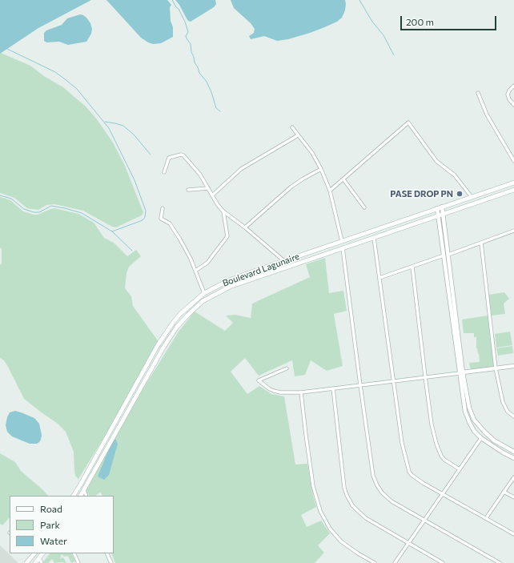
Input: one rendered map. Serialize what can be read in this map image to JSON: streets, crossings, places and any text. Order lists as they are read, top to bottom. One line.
{"streets":{"main road":["Boulevard Lagunaire"]},"places":["PASE DROP PN"],"legend":["Road","Park","Water"],"scale_bar":"200 m"}
